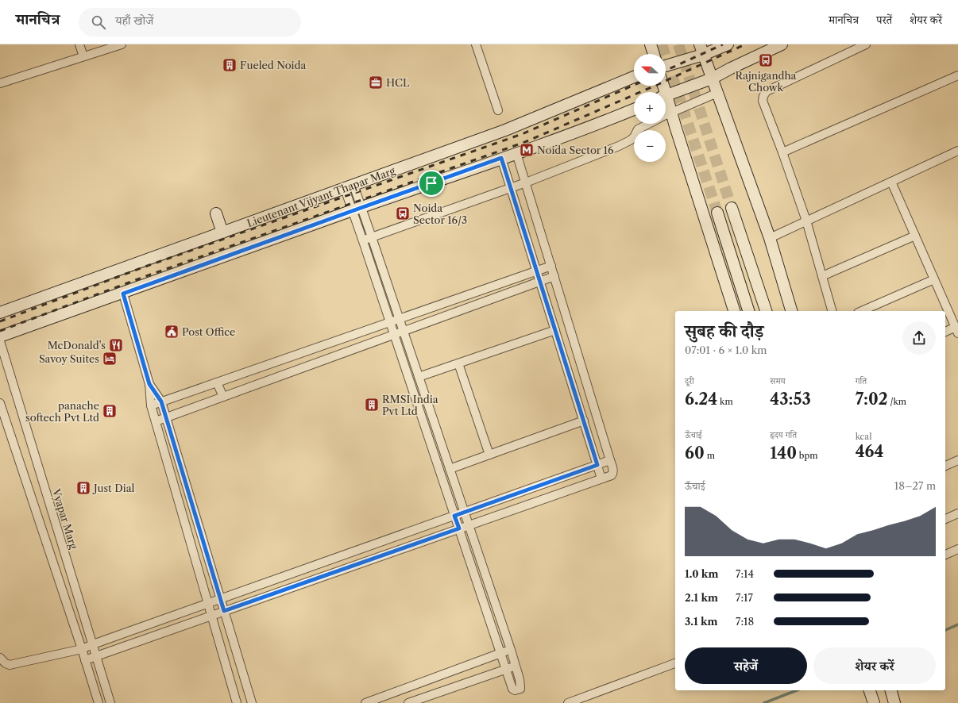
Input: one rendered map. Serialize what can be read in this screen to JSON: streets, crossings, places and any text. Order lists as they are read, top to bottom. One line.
{"streets":{"main road":["Lieutenant Vijyant Thapar Marg"],"street":["Vyapar Marg"]},"places":{"bus stop":["Rajnigandha Chowk","Noida Sector 16/3"],"building":["Fueled Noida","RMSI India Pvt Ltd","panache softech Pvt Ltd","Just Dial"],"office":["HCL"],"metro station":["Noida Sector 16"],"public building":["Post Office"],"restaurant":["McDonald's"],"hotel":["Savoy Suites"]},"north":"left","page":{"header":"मानचित्र","search":"यहाँ खोजें","nav":["मानचित्र","परतें","शेयर करें"],"map_buttons":["+","−"],"heading":["सुबह की दौड़","07:01 · 6 × 1.0 km"],"stats":[["दूरी","6.24 km"],["समय","43:53"],["गति","7:02 /km"],["ऊँचाई","60 m"],["हृदय गति","140 bpm"],["kcal","464"]],"chart":["ऊँचाई","18–27 m"],"list":[{"name":"1.0 km","note":"7:14"},{"name":"2.1 km","note":"7:17"},{"name":"3.1 km","note":"7:18"}],"buttons":["सहेजें","शेयर करें"]}}
